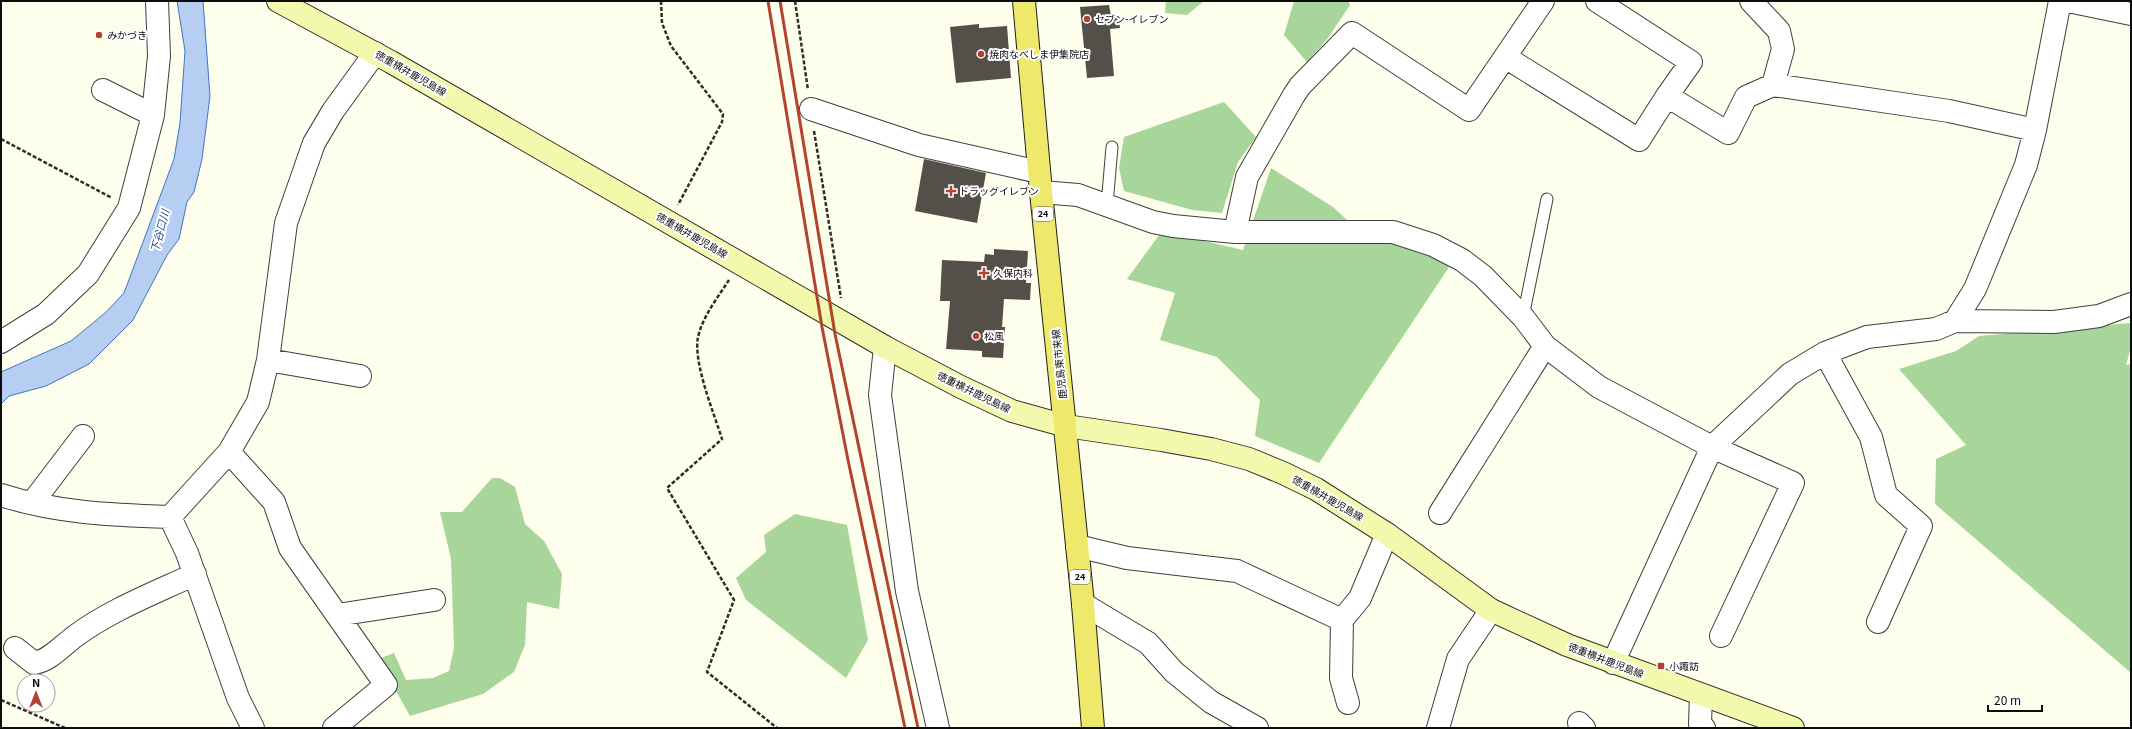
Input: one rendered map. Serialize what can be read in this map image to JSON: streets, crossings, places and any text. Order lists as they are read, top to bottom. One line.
{"streets":{"main road":["徳重横井鹿児島線","24","鹿児島東市来線"]},"crossings":[["徳重横井鹿児島線","鹿児島東市来線"]],"water":["下谷口川"],"places":{"other":["セブン-イレブン","みかづき","焼肉なべしま伊集院店","松風"],"health":["ドラッグイレブン","久保内科"],"transit":["小諏訪"]},"scale_bar":"20 m","north":"top"}
